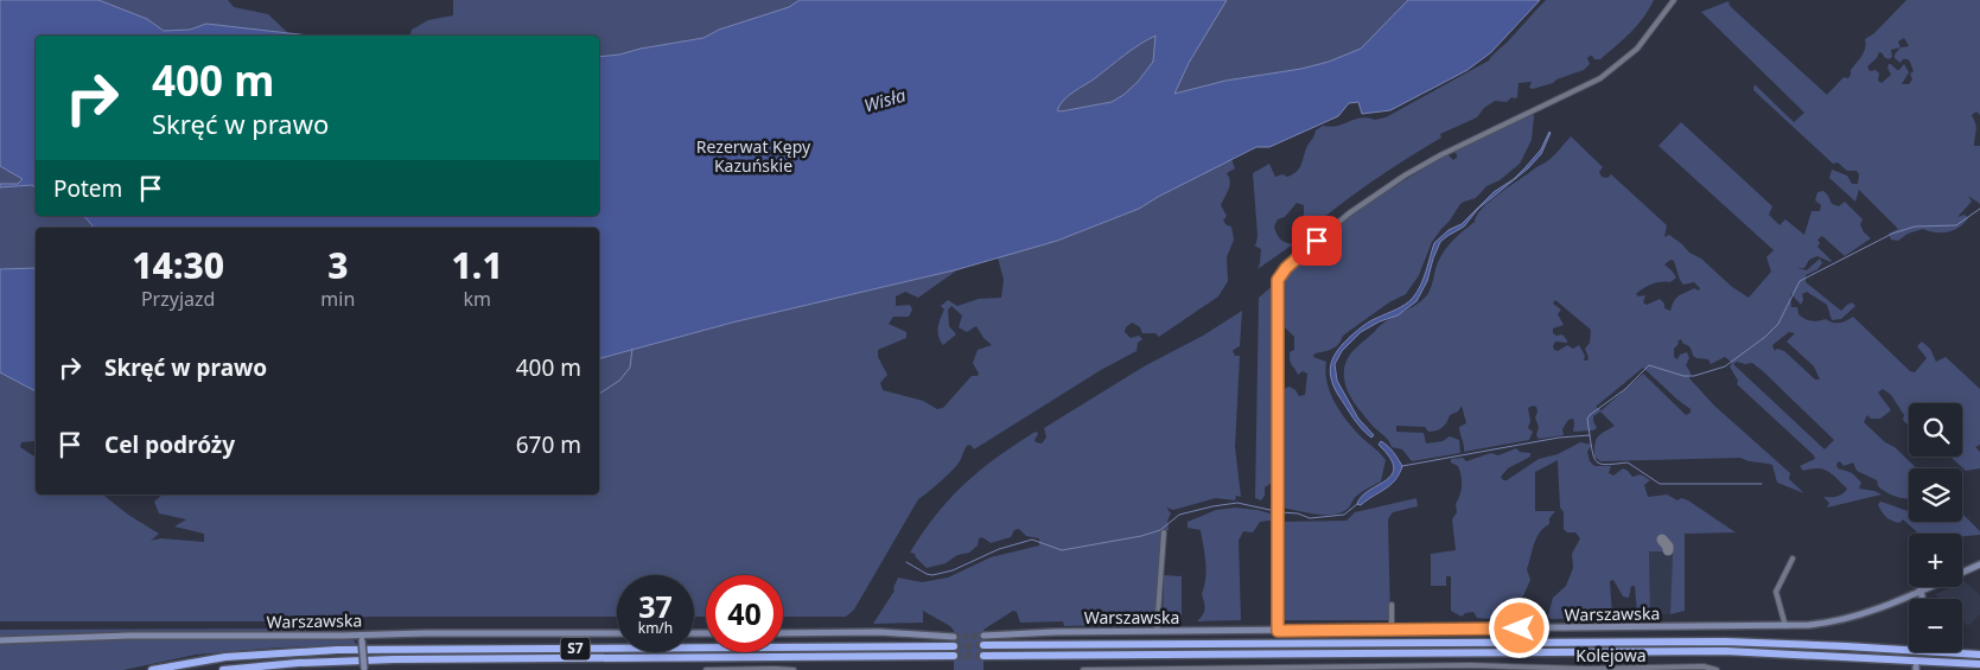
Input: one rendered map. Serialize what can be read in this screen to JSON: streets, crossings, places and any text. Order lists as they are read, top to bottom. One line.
{"streets":{"highway":["S7"],"street":["Warszawska","Kolejowa"]},"water":["Wisła"],"parks":["Rezerwat Kępy Kazuńskie"],"page":{"turn":["400 m","Skręć w prawo"],"then":"Potem","eta":["14:30","Przyjazd","3","min","1.1","km"],"list":[{"name":"Skręć w prawo","value":"400 m"},{"name":"Cel podróży","value":"670 m"}],"map_buttons":["+","−"],"speed":"37 km/h","limit":"40"}}
